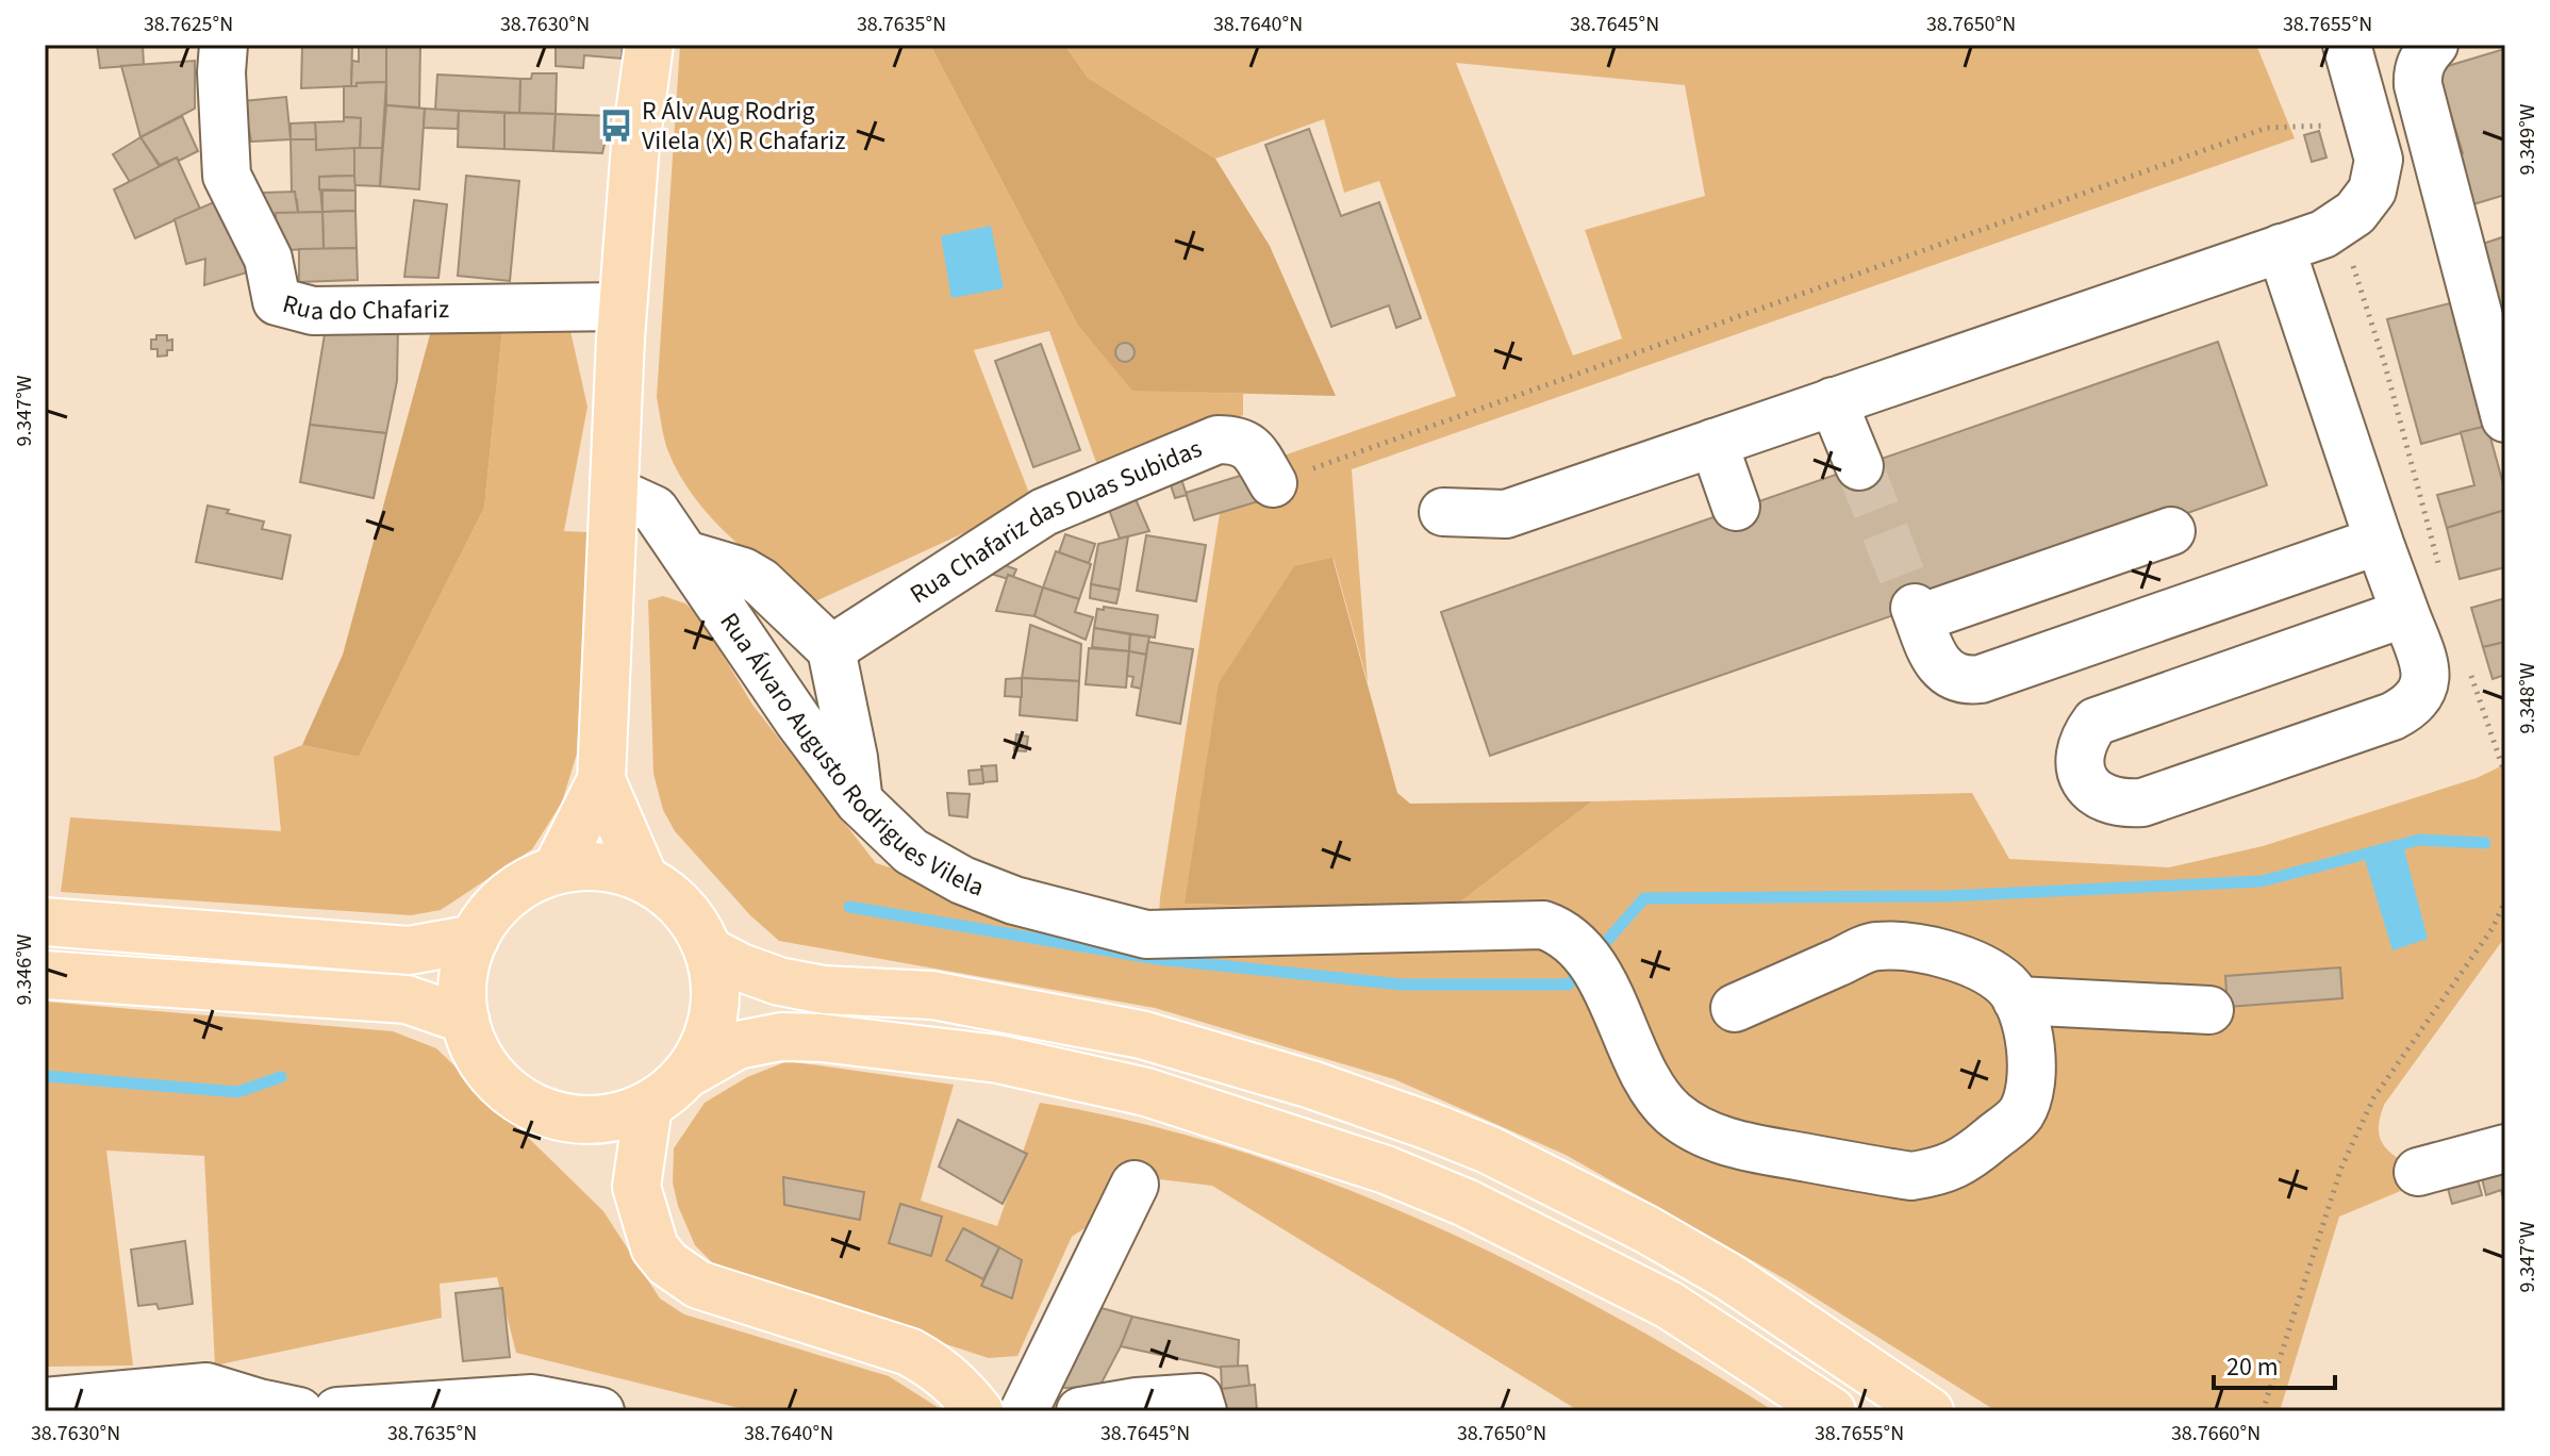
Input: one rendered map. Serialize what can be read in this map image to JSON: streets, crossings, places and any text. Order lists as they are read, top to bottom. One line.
{"streets":{"street":["Rua do Chafariz","Rua Chafariz das Duas Subidas","Rua Álvaro Augusto Rodrigues Vilela"]},"places":{"bus stop":["R Álv Aug Rodrig Vilela (X) R Chafariz"]},"scale_bar":"20 m","coordinates":["38.7625°N","38.7630°N","38.7635°N","38.7640°N","38.7645°N","38.7650°N","38.7655°N","9.349°W","9.347°W","9.348°W","9.346°W","38.7660°N"]}
